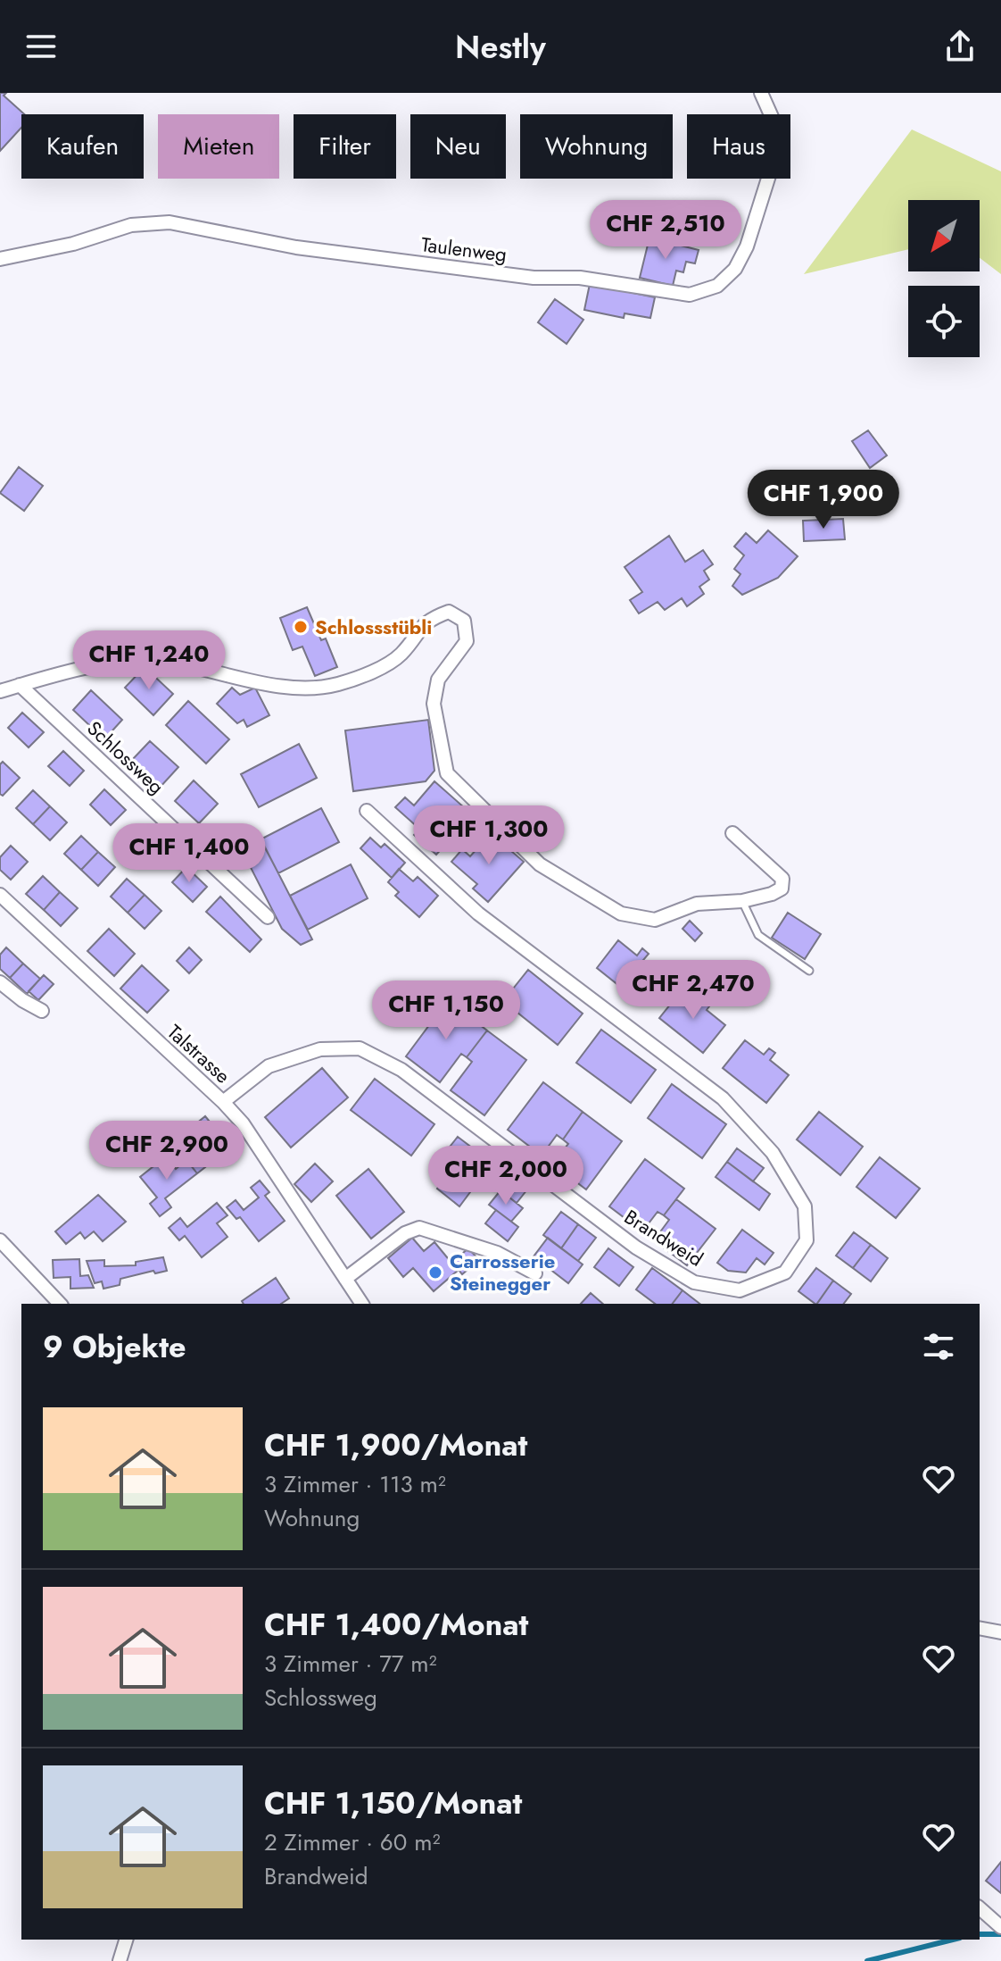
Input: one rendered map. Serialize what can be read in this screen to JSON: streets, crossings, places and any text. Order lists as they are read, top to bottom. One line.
{"streets":{"street":["Taulenweg","Schlossweg","Talstrasse","Brandweid"]},"crossings":[["Talstrasse","Brandweid"]],"places":["Schlossstübli","Carrosserie Steinegger"],"north":"bottom left","page":{"header":"Nestly","chip":["Kaufen","Mieten","Filter","Neu","Wohnung","Haus"],"price":["CHF 2,510","CHF 1,900","CHF 1,240","CHF 1,300","CHF 1,400","CHF 2,470","CHF 1,150","CHF 2,900","CHF 2,000"],"heading":"9 Objekte","list":[{"name":"CHF 1,900/Monat","note":"3 Zimmer · 113 m² · Wohnung"},{"name":"CHF 1,400/Monat","note":"3 Zimmer · 77 m² · Schlossweg"},{"name":"CHF 1,150/Monat","note":"2 Zimmer · 60 m² · Brandweid"}]}}
